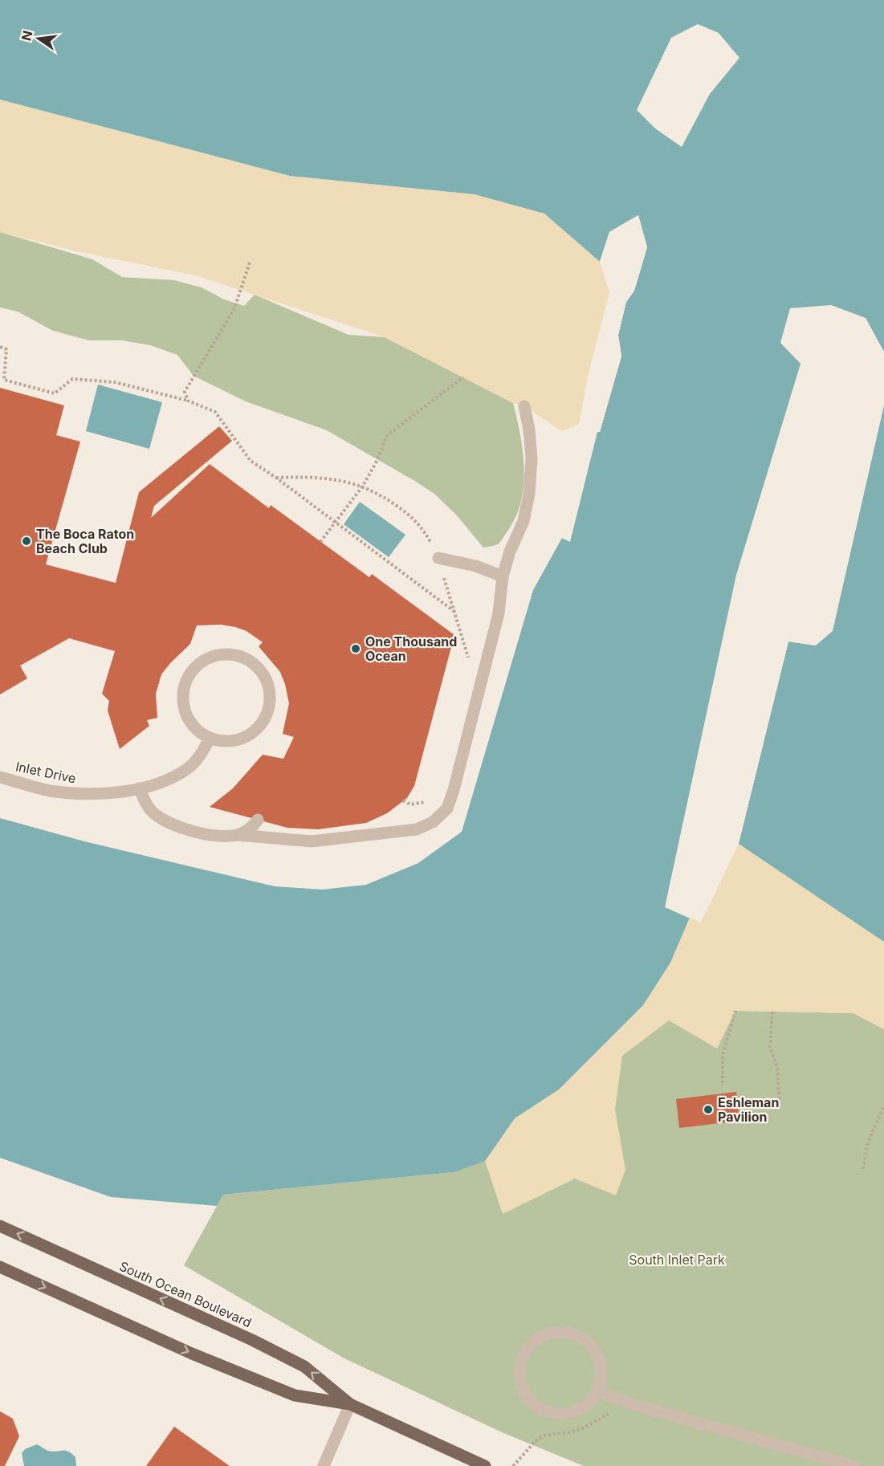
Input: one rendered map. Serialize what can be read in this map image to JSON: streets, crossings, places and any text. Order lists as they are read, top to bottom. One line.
{"streets":{"main road":["South Ocean Boulevard"],"street":["Inlet Drive"]},"parks":["South Inlet Park"],"places":["The Boca Raton Beach Club","One Thousand Ocean","Eshleman Pavilion"],"north":"left"}
